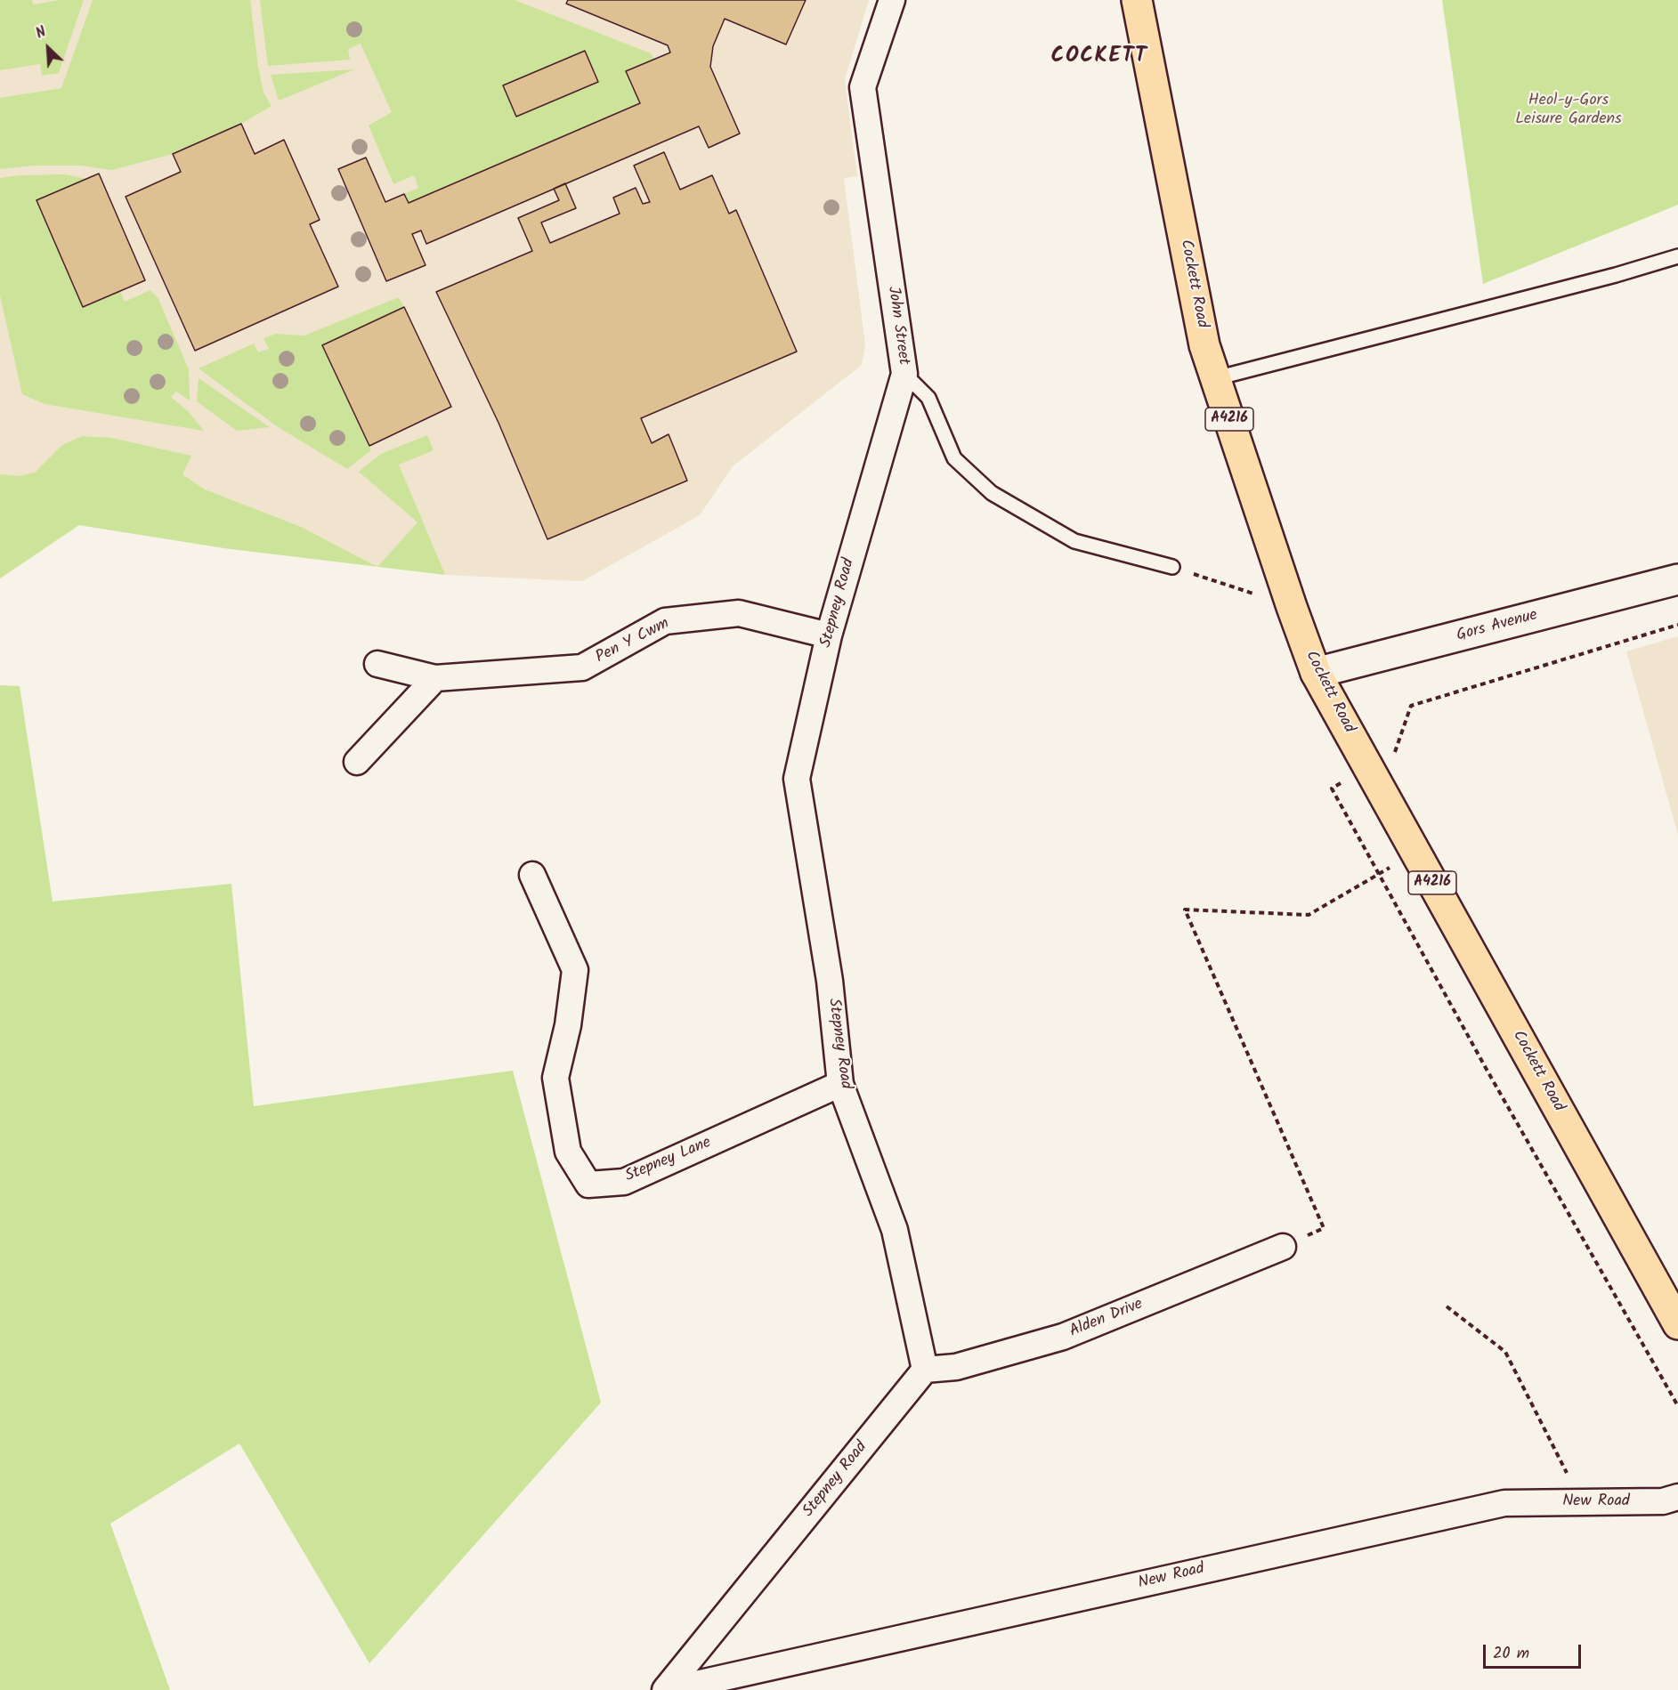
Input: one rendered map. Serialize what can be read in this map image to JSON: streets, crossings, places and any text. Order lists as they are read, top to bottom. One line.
{"streets":{"main road":["Cockett Road","A4216"],"street":["John Street","Stepney Road","Gors Avenue","Pen Y Cwm","Stepney Lane","Alden Drive","New Road"]},"crossings":[["Cockett Road","Gors Avenue"],["John Street","Stepney Road"],["Stepney Road","Pen Y Cwm"],["Stepney Road","Stepney Lane"],["Stepney Road","Alden Drive"],["Stepney Road","New Road"]],"districts":["COCKETT"],"parks":["Heol-y-Gors Leisure Gardens"],"scale_bar":"20 m","north":"top left"}
